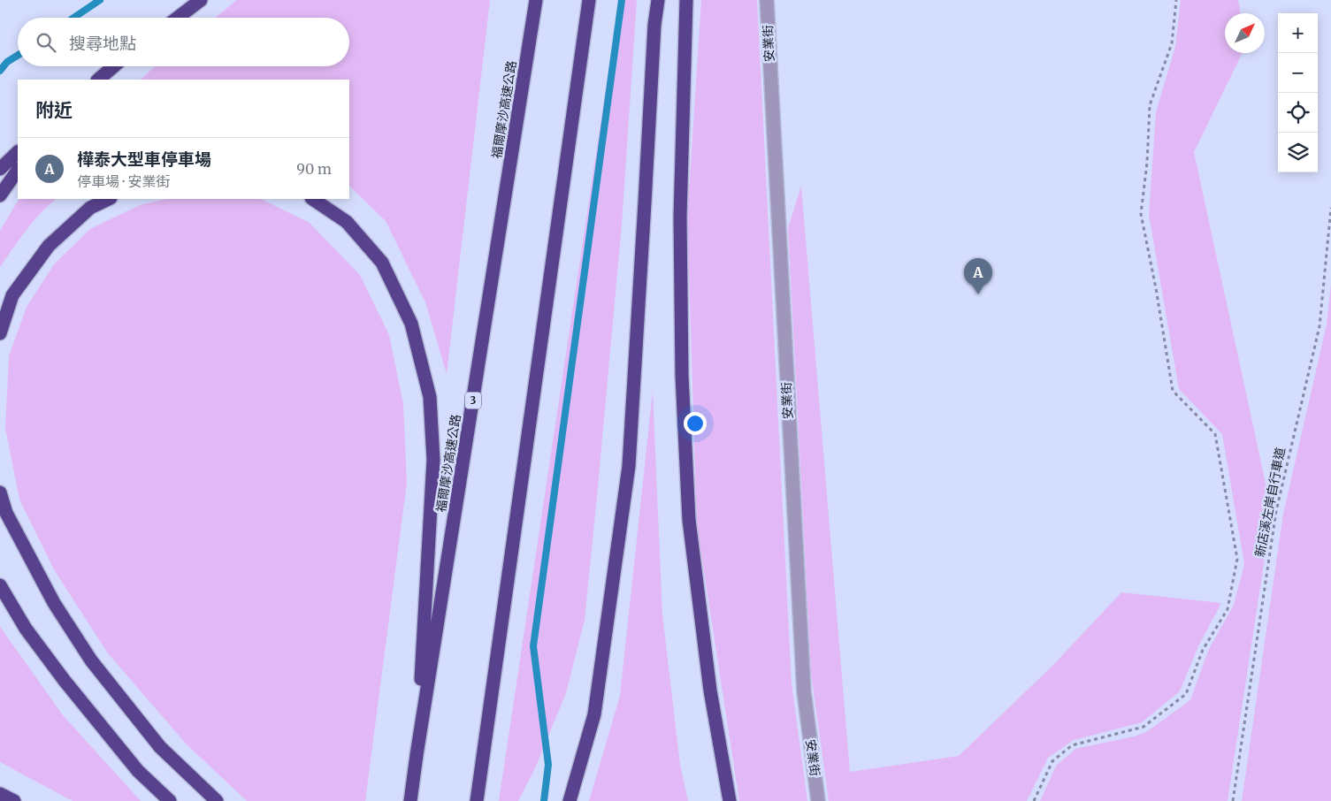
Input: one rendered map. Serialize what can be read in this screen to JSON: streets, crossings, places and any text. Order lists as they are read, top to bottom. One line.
{"streets":{"highway":["福爾摩沙高速公路","3"],"street":["安業街"],"path":["新店溪左岸自行車道"]},"north":"top right","page":{"map_buttons":["+","−"],"search":"搜尋地點","heading":"附近","list":[{"mark":"A","name":"樺泰大型車停車場","note":"停車場 · 安業街","value":"90 m"}],"pins":"A"}}
